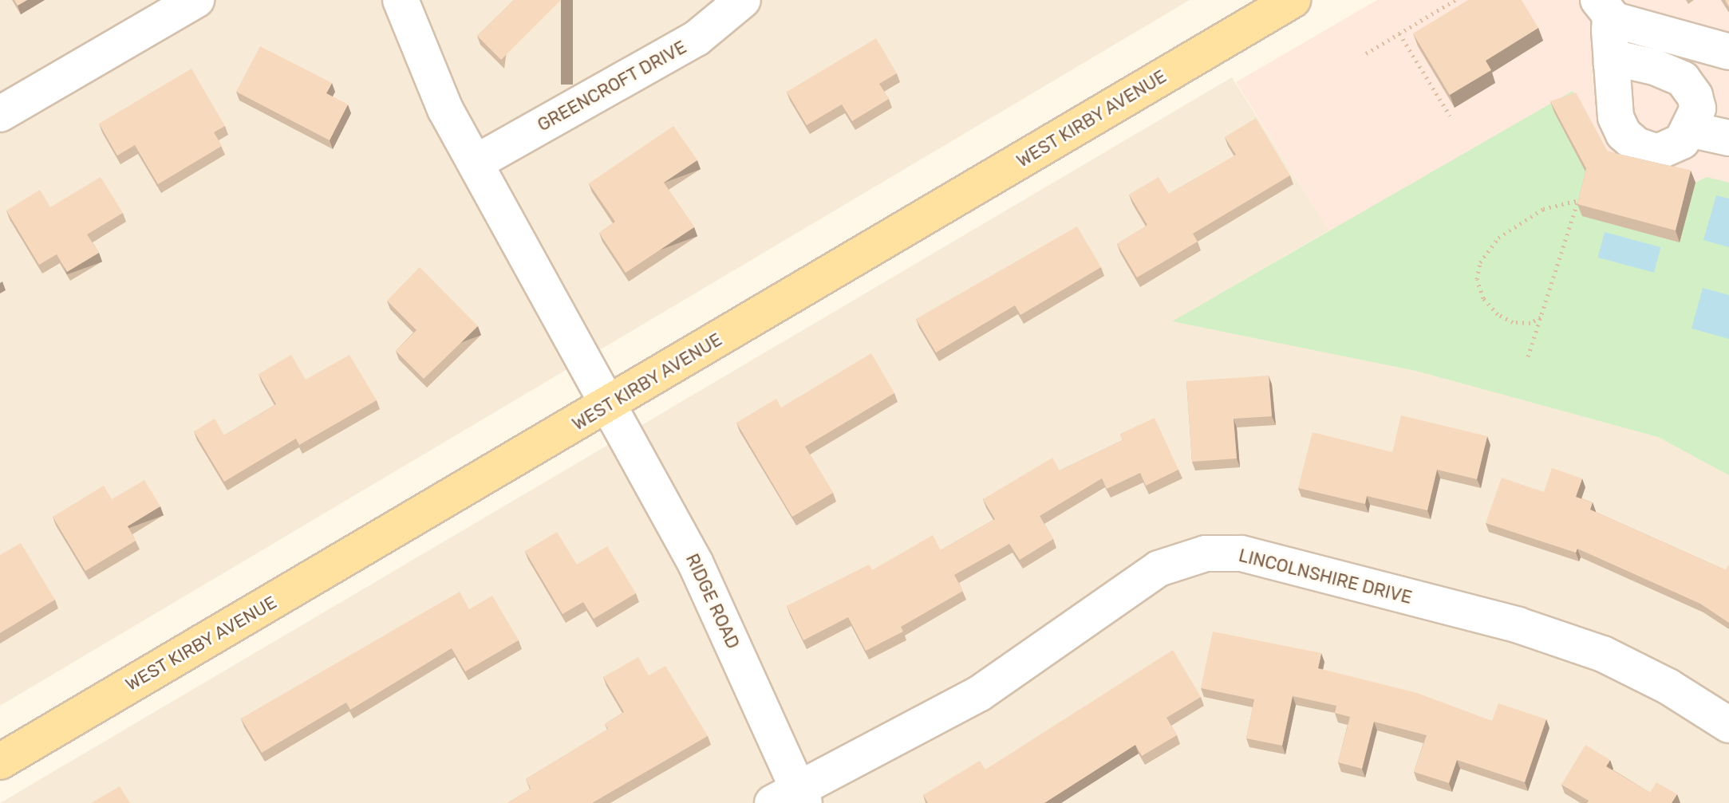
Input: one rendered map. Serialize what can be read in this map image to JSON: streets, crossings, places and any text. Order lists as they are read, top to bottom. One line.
{"streets":{"main road":["WEST KIRBY AVENUE"],"street":["GREENCROFT DRIVE","LINCOLNSHIRE DRIVE","RIDGE ROAD"]},"crossings":[["WEST KIRBY AVENUE","RIDGE ROAD"],["LINCOLNSHIRE DRIVE","RIDGE ROAD"]]}
